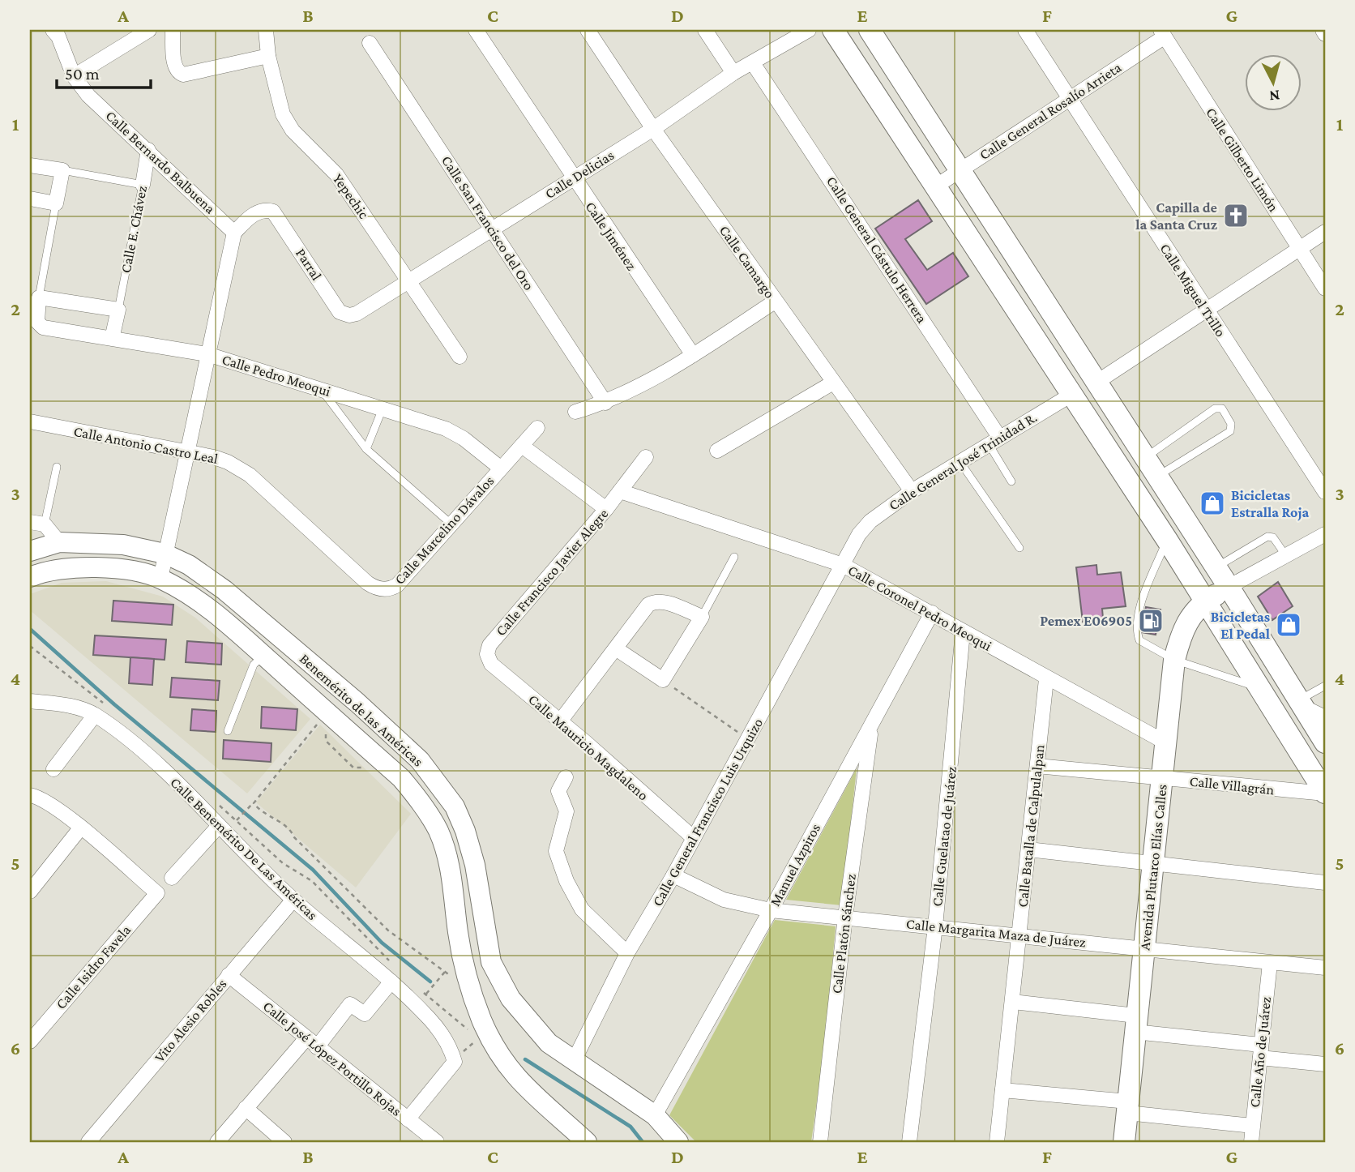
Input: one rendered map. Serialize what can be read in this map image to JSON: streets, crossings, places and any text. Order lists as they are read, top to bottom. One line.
{"streets":{"main road":["Avenida Plutarco Elías Calles"],"street":["Calle General Rosalío Arrieta","Calle Gilberto Limón","Calle Bernardo Balbuena","Calle Delicias","Yepechic","Calle San Francisco del Oro","Calle E. Chávez","Calle Jiménez","Calle General Cástulo Herrera","Calle Camargo","Parral","Calle Miguel Trillo","Calle Pedro Meoqui","Calle Antonio Castro Leal","Calle General José Trinidad R.","Calle Marcelino Dávalos","Calle Francisco Javier Alegre","Calle Coronel Pedro Meoqui","Benemérito de las Américas","Calle Mauricio Magdaleno","Calle Villagrán","Calle General Francisco Luis Urquizo","Calle Batalla de Calpulalpan","Calle Guelatao de Juárez","Calle Benemérito De Las Américas","Manuel Azpiros","Calle Margarita Maza de Juárez","Calle Platón Sánchez","Calle Isidro Favela","Vito Alesio Robles","Calle Año de Juárez","Calle José López Portillo Rojas"]},"crossings":[["Calle General Rosalío Arrieta","Calle Gilberto Limón"],["Calle General Rosalío Arrieta","Calle Miguel Trillo"],["Calle Bernardo Balbuena","Calle E. Chávez"],["Calle Bernardo Balbuena","Parral"],["Calle Delicias","Yepechic"],["Calle Delicias","Calle San Francisco del Oro"],["Calle Delicias","Calle Jiménez"],["Calle Delicias","Calle General Cástulo Herrera"],["Calle Delicias","Calle Camargo"],["Calle Delicias","Parral"],["Calle E. Chávez","Calle Pedro Meoqui"],["Calle General Cástulo Herrera","Calle General José Trinidad R."],["Calle Camargo","Calle General José Trinidad R."],["Calle Pedro Meoqui","Calle Marcelino Dávalos"],["Calle Antonio Castro Leal","Calle Marcelino Dávalos"],["Calle General José Trinidad R.","Calle Coronel Pedro Meoqui"],["Calle General José Trinidad R.","Calle General Francisco Luis Urquizo"],["Calle Francisco Javier Alegre","Calle Coronel Pedro Meoqui"],["Calle Francisco Javier Alegre","Calle Mauricio Magdaleno"],["Calle Coronel Pedro Meoqui","Calle General Francisco Luis Urquizo"],["Calle Coronel Pedro Meoqui","Calle Batalla de Calpulalpan"],["Calle Coronel Pedro Meoqui","Calle Guelatao de Juárez"],["Calle Coronel Pedro Meoqui","Manuel Azpiros"],["Calle Coronel Pedro Meoqui","Avenida Plutarco Elías Calles"],["Benemérito de las Américas","Calle General Francisco Luis Urquizo"],["Benemérito de las Américas","Manuel Azpiros"],["Calle Mauricio Magdaleno","Calle General Francisco Luis Urquizo"],["Calle Villagrán","Calle Batalla de Calpulalpan"],["Calle Villagrán","Avenida Plutarco Elías Calles"],["Calle General Francisco Luis Urquizo","Calle Margarita Maza de Juárez"],["Calle Batalla de Calpulalpan","Calle Margarita Maza de Juárez"],["Calle Guelatao de Juárez","Calle Margarita Maza de Juárez"],["Calle Benemérito De Las Américas","Vito Alesio Robles"],["Calle Benemérito De Las Américas","Calle José López Portillo Rojas"],["Manuel Azpiros","Calle Margarita Maza de Juárez"],["Manuel Azpiros","Calle Platón Sánchez"],["Avenida Plutarco Elías Calles","Calle Margarita Maza de Juárez"],["Calle Margarita Maza de Juárez","Calle Platón Sánchez"],["Calle Margarita Maza de Juárez","Calle Año de Juárez"],["Vito Alesio Robles","Calle José López Portillo Rojas"]],"places":{"church":["Capilla de la Santa Cruz"],"shop":["Bicicletas Estralla Roja","Bicicletas El Pedal"],"fuel station":["Pemex E06905"]},"scale_bar":"50 m","north":"bottom","grid":{"columns":["A","B","C","D","E","F","G"],"rows":["1","2","3","4","5","6"]}}
